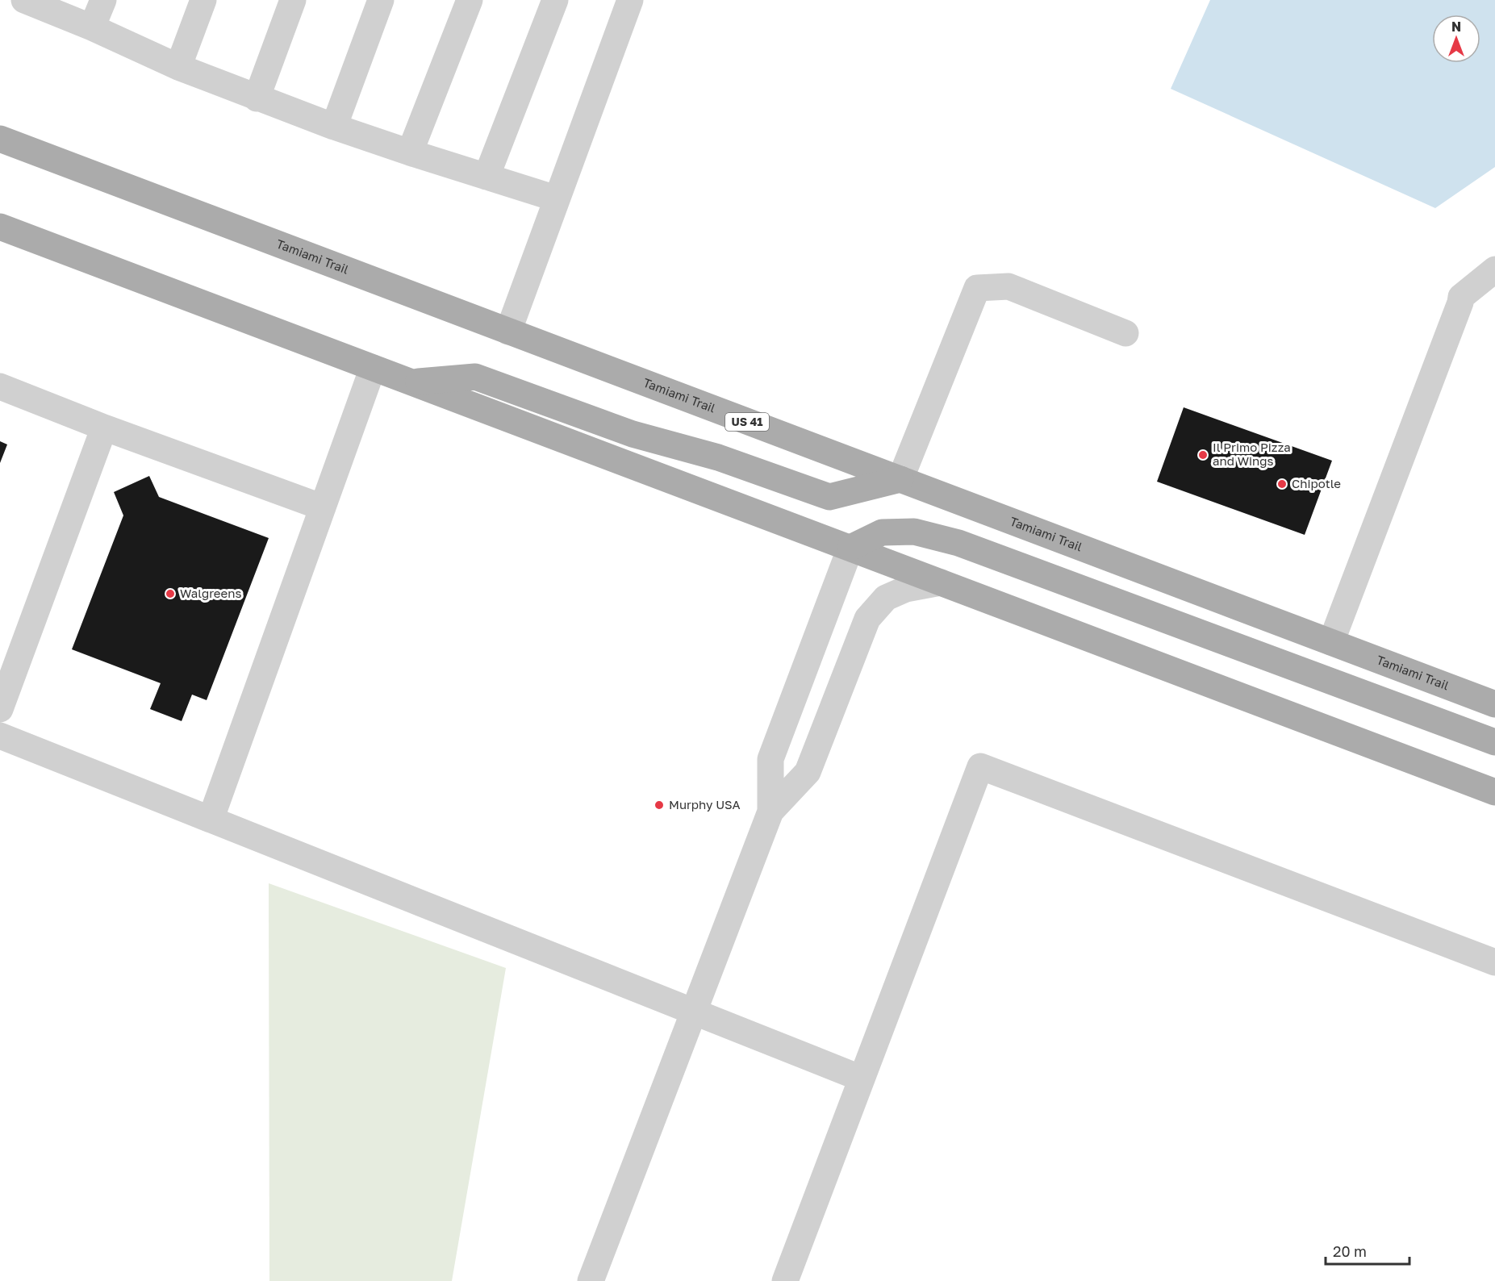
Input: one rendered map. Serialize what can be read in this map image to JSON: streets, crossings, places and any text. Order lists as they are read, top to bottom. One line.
{"streets":{"main road":["Tamiami Trail","US 41"]},"places":["Il Primo Pizza and Wings","Chipotle","Walgreens","Murphy USA"],"scale_bar":"20 m","north":"top"}
